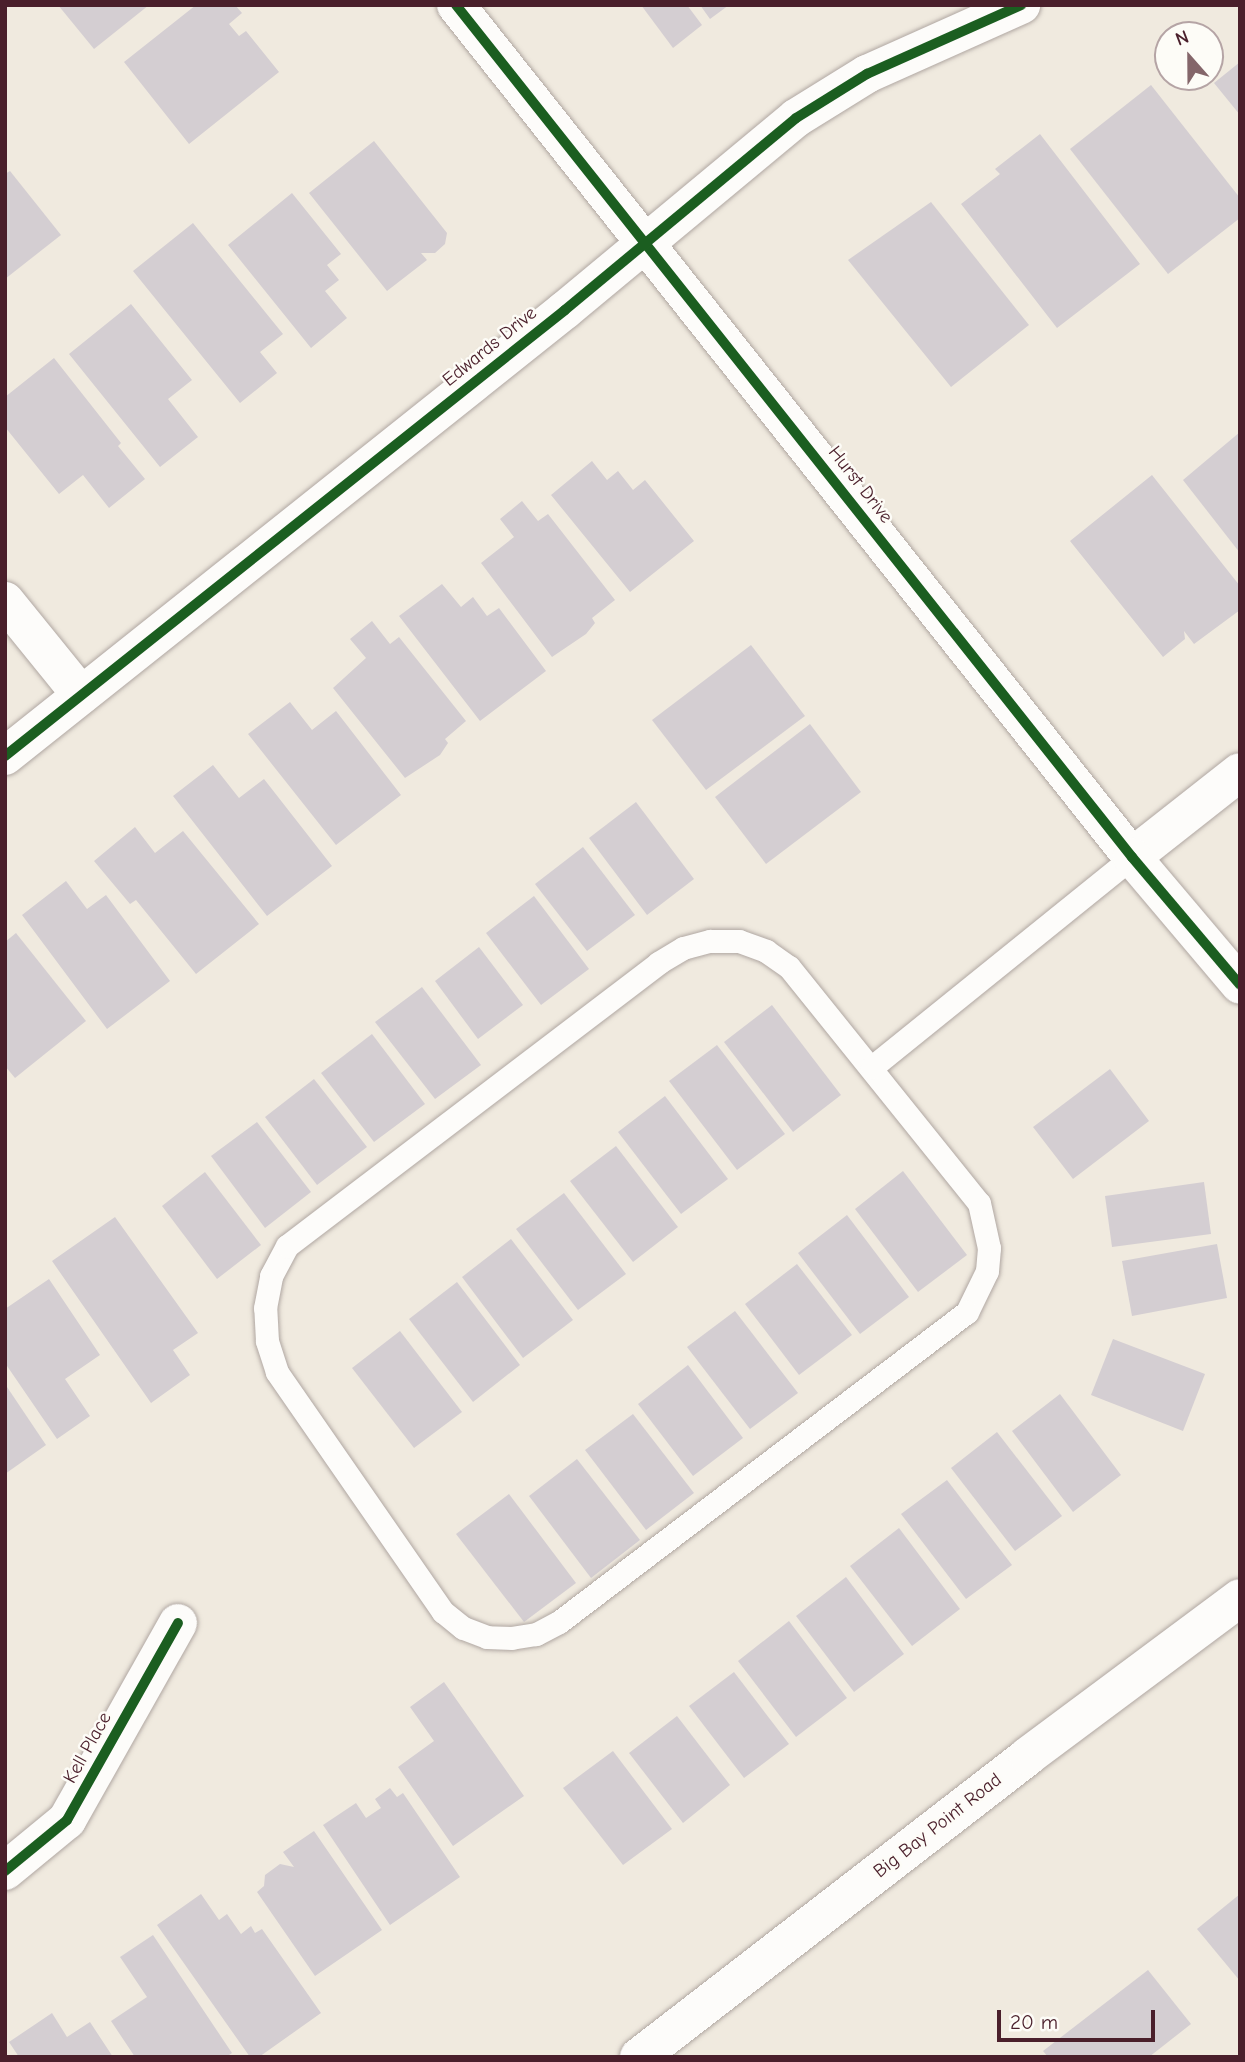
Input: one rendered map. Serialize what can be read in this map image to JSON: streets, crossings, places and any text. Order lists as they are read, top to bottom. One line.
{"streets":{"street":["Edwards Drive","Hurst Drive","Kell Place","Big Bay Point Road"]},"crossings":[["Edwards Drive","Hurst Drive"]],"scale_bar":"20 m","north":"top"}
